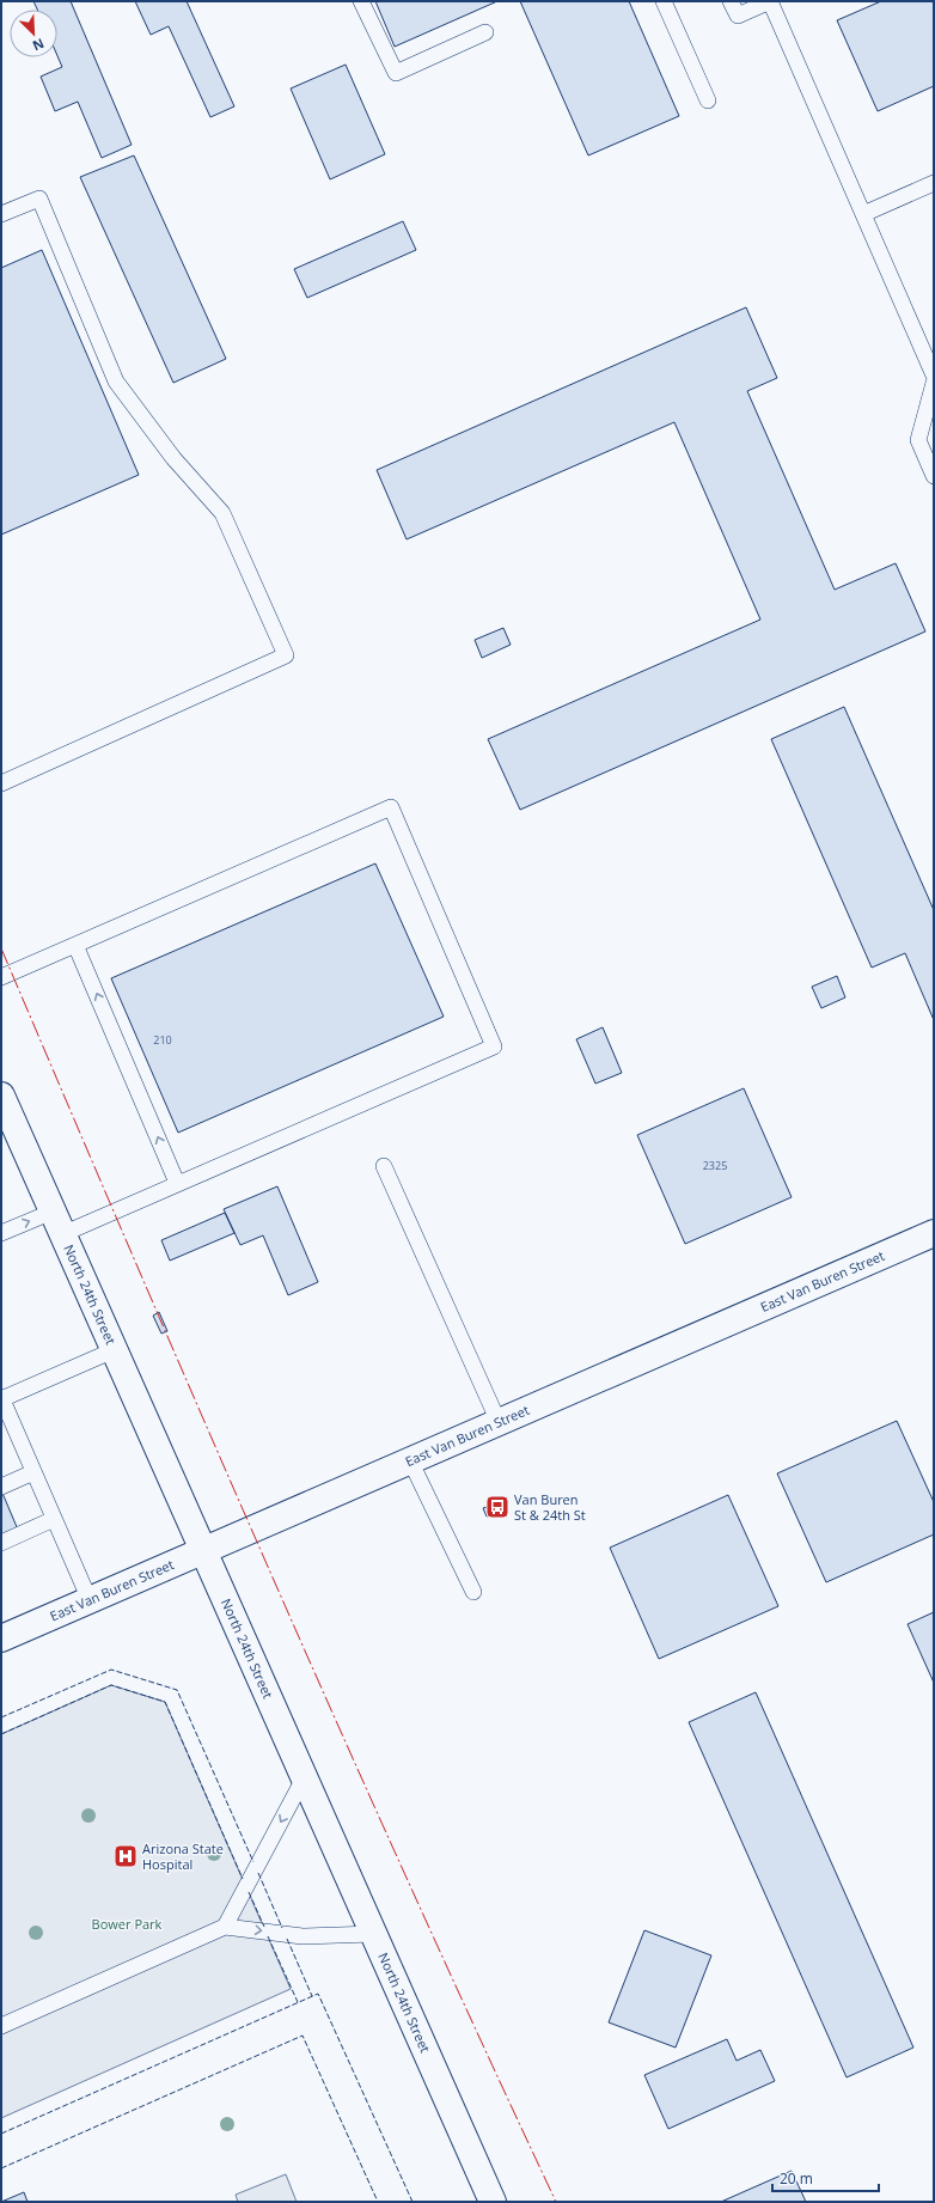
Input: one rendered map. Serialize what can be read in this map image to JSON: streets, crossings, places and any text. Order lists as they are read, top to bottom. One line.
{"streets":{"main road":["East Van Buren Street","North 24th Street"]},"crossings":[["East Van Buren Street","North 24th Street"]],"parks":["Bower Park"],"places":{"bus stop":["Van Buren St & 24th St"],"hospital":["Arizona State Hospital"]},"house_numbers":["210","2325"],"scale_bar":"20 m","north":"bottom right"}
